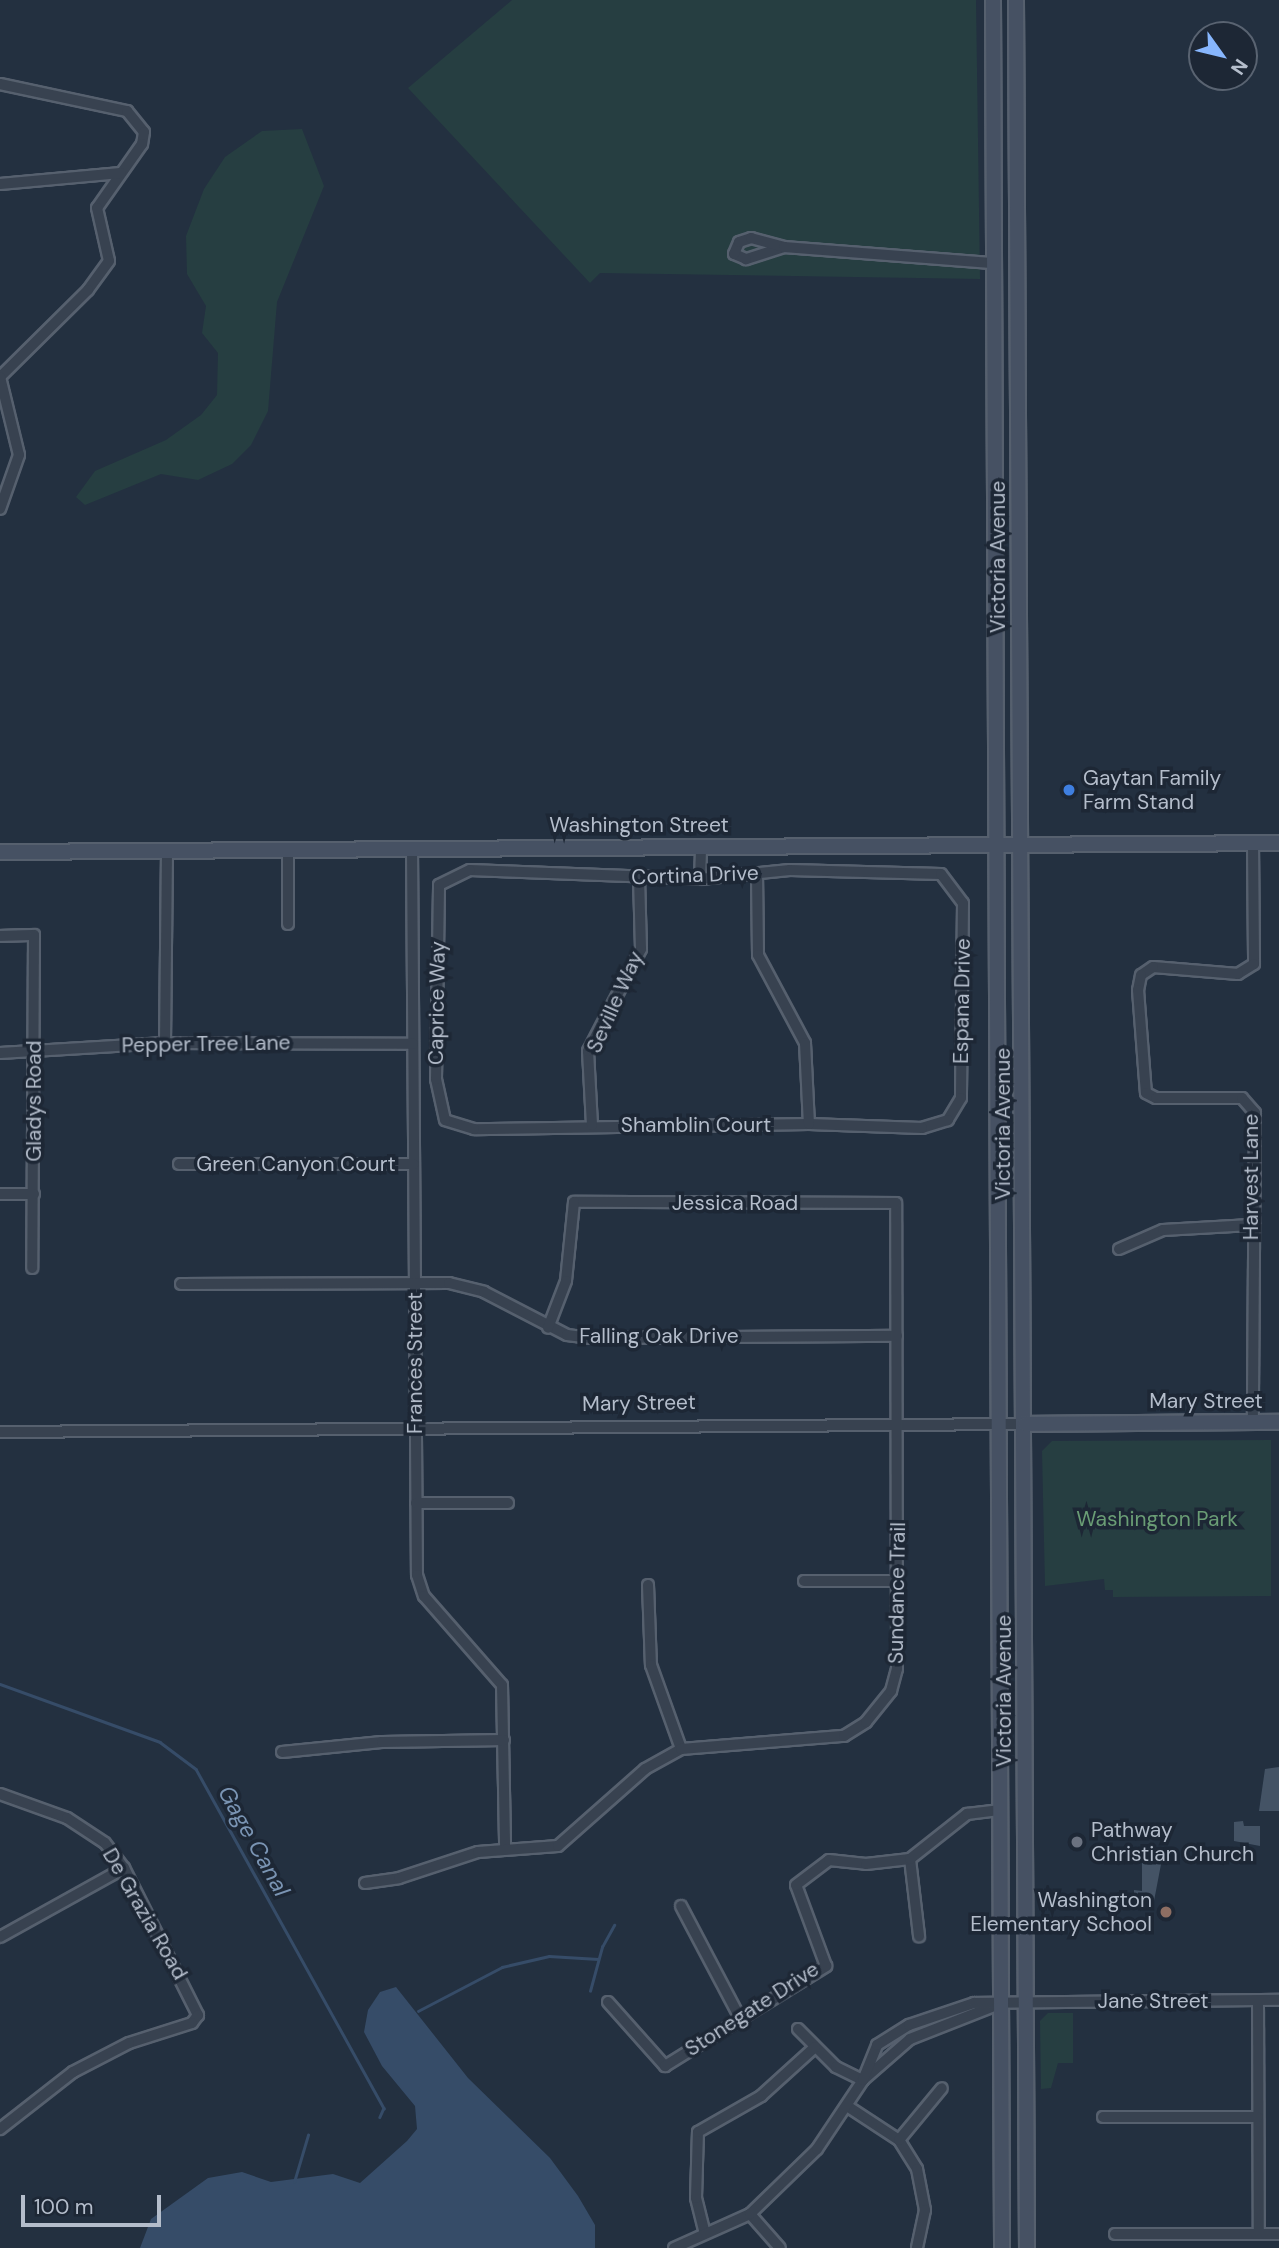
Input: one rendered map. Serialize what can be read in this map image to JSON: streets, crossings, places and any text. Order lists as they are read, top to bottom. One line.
{"streets":{"main road":["Victoria Avenue","Washington Street","Mary Street"],"street":["Cortina Drive","Espana Drive","Seville Way","Caprice Way","Pepper Tree Lane","Gladys Road","Shamblin Court","Green Canyon Court","Harvest Lane","Jessica Road","Falling Oak Drive","Frances Street","Sundance Trail","De Grazia Road","Jane Street","Stonegate Drive"]},"crossings":[["Victoria Avenue","Washington Street"],["Victoria Avenue","Mary Street"],["Victoria Avenue","Jane Street"],["Washington Street","Harvest Lane"],["Washington Street","Frances Street"],["Cortina Drive","Espana Drive"],["Cortina Drive","Seville Way"],["Cortina Drive","Caprice Way"],["Espana Drive","Shamblin Court"],["Seville Way","Shamblin Court"],["Caprice Way","Shamblin Court"],["Pepper Tree Lane","Gladys Road"],["Pepper Tree Lane","Frances Street"],["Green Canyon Court","Frances Street"],["Harvest Lane","Mary Street"],["Jessica Road","Falling Oak Drive"],["Jessica Road","Sundance Trail"],["Falling Oak Drive","Frances Street"],["Falling Oak Drive","Sundance Trail"],["Frances Street","Mary Street"],["Frances Street","Sundance Trail"],["Mary Street","Sundance Trail"]],"water":["Gage Canal"],"parks":["Washington Park"],"places":["Gaytan Family Farm Stand","Pathway Christian Church","Washington Elementary School"],"scale_bar":"100 m","north":"bottom right"}
